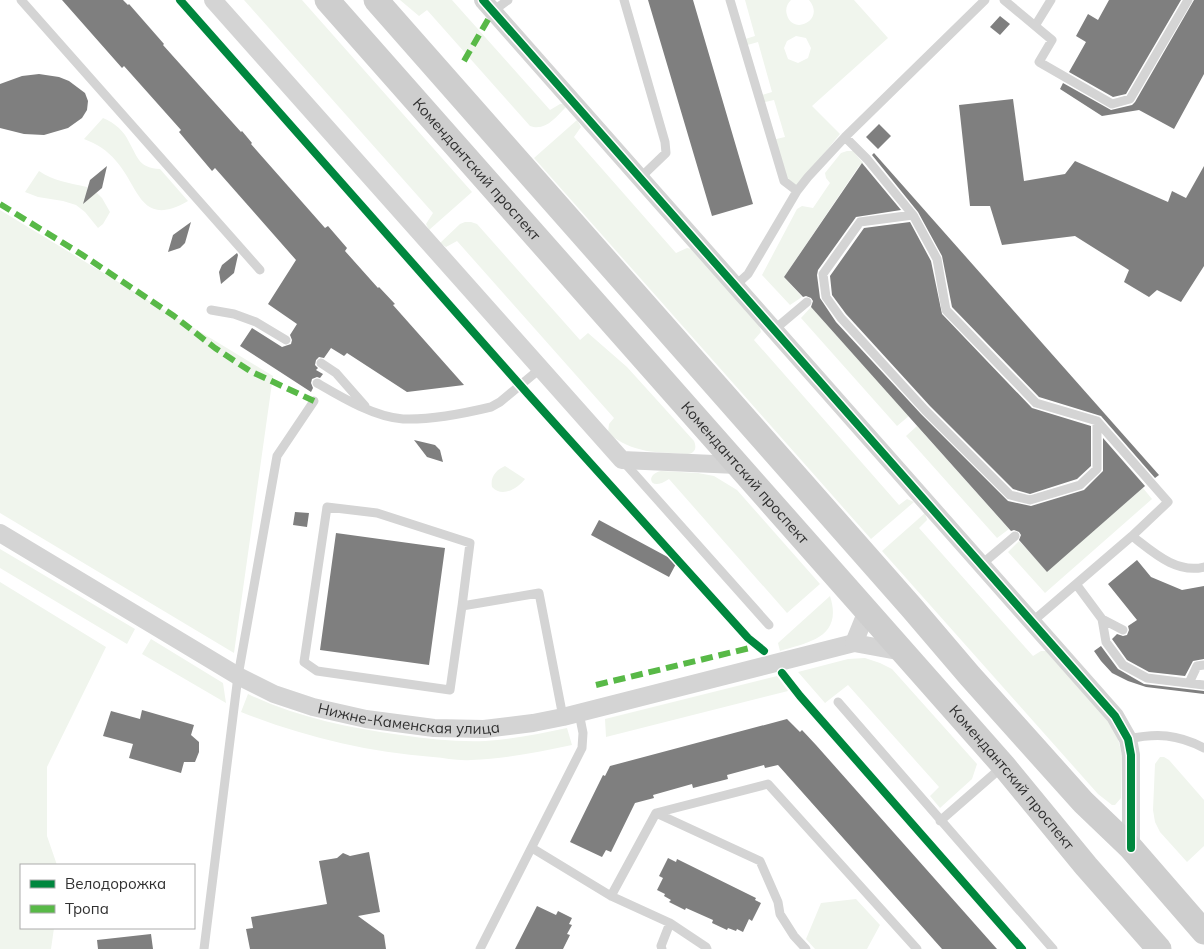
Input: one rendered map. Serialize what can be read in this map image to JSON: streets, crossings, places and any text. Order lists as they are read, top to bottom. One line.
{"streets":{"main road":["Комендантский проспект"],"street":["Нижне-Каменская улица"]},"crossings":[["Комендантский проспект","Нижне-Каменская улица"]],"legend":["Велодорожка","Тропа"]}
